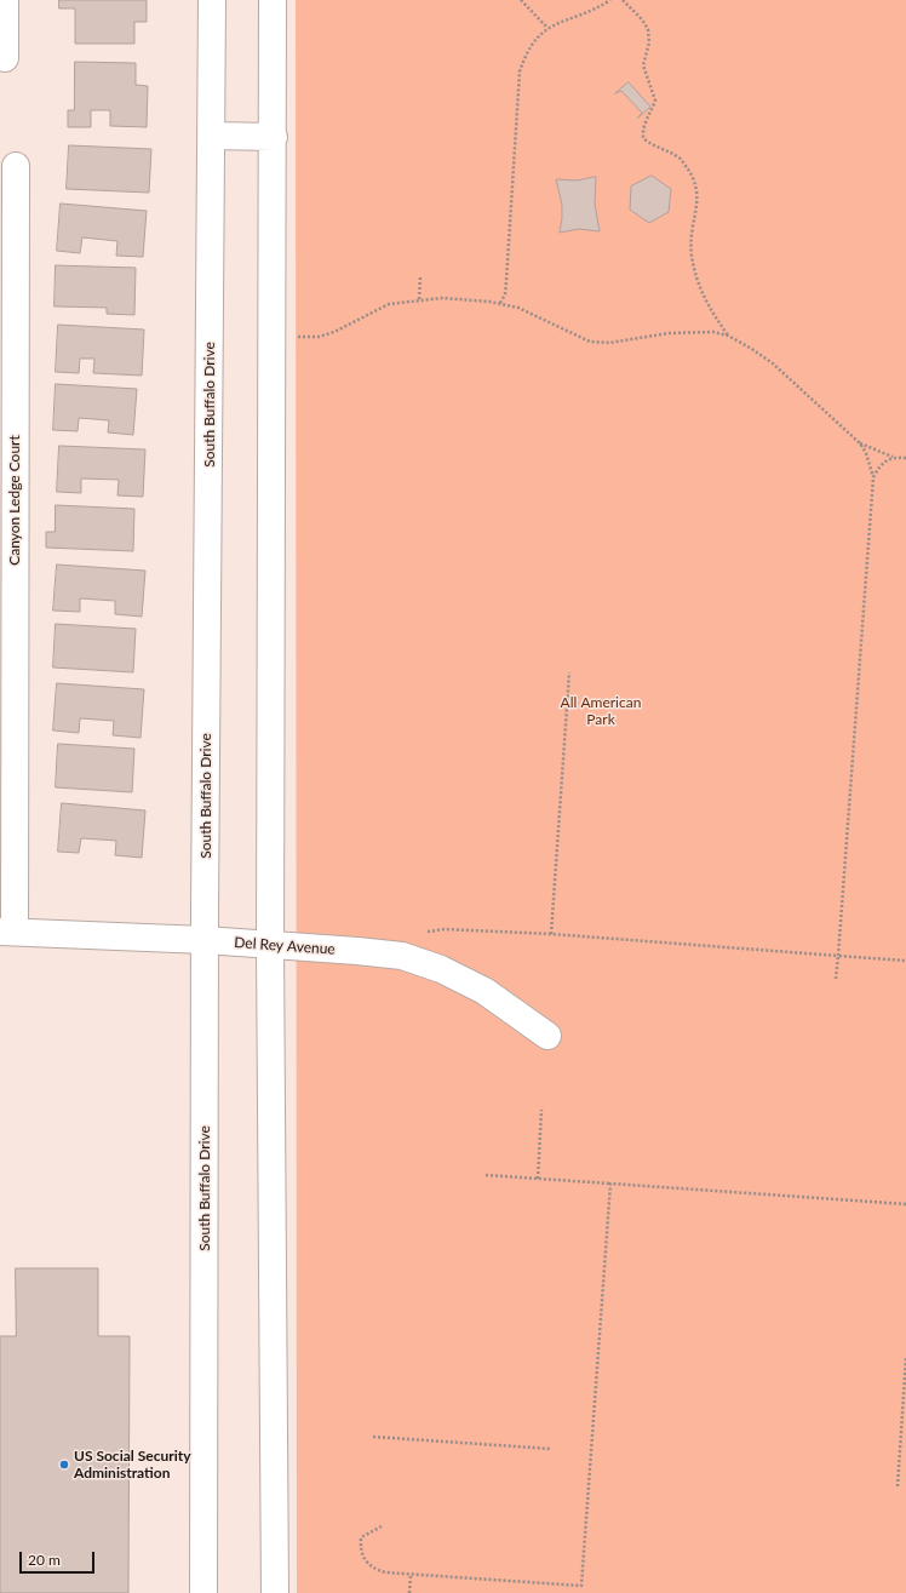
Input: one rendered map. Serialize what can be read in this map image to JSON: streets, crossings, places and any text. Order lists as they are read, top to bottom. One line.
{"streets":{"main road":["South Buffalo Drive","Canyon Ledge Court","Del Rey Avenue"]},"crossings":[["South Buffalo Drive","Del Rey Avenue"],["Canyon Ledge Court","Del Rey Avenue"]],"parks":["All American Park"],"places":["US Social Security Administration"],"scale_bar":"20 m"}
